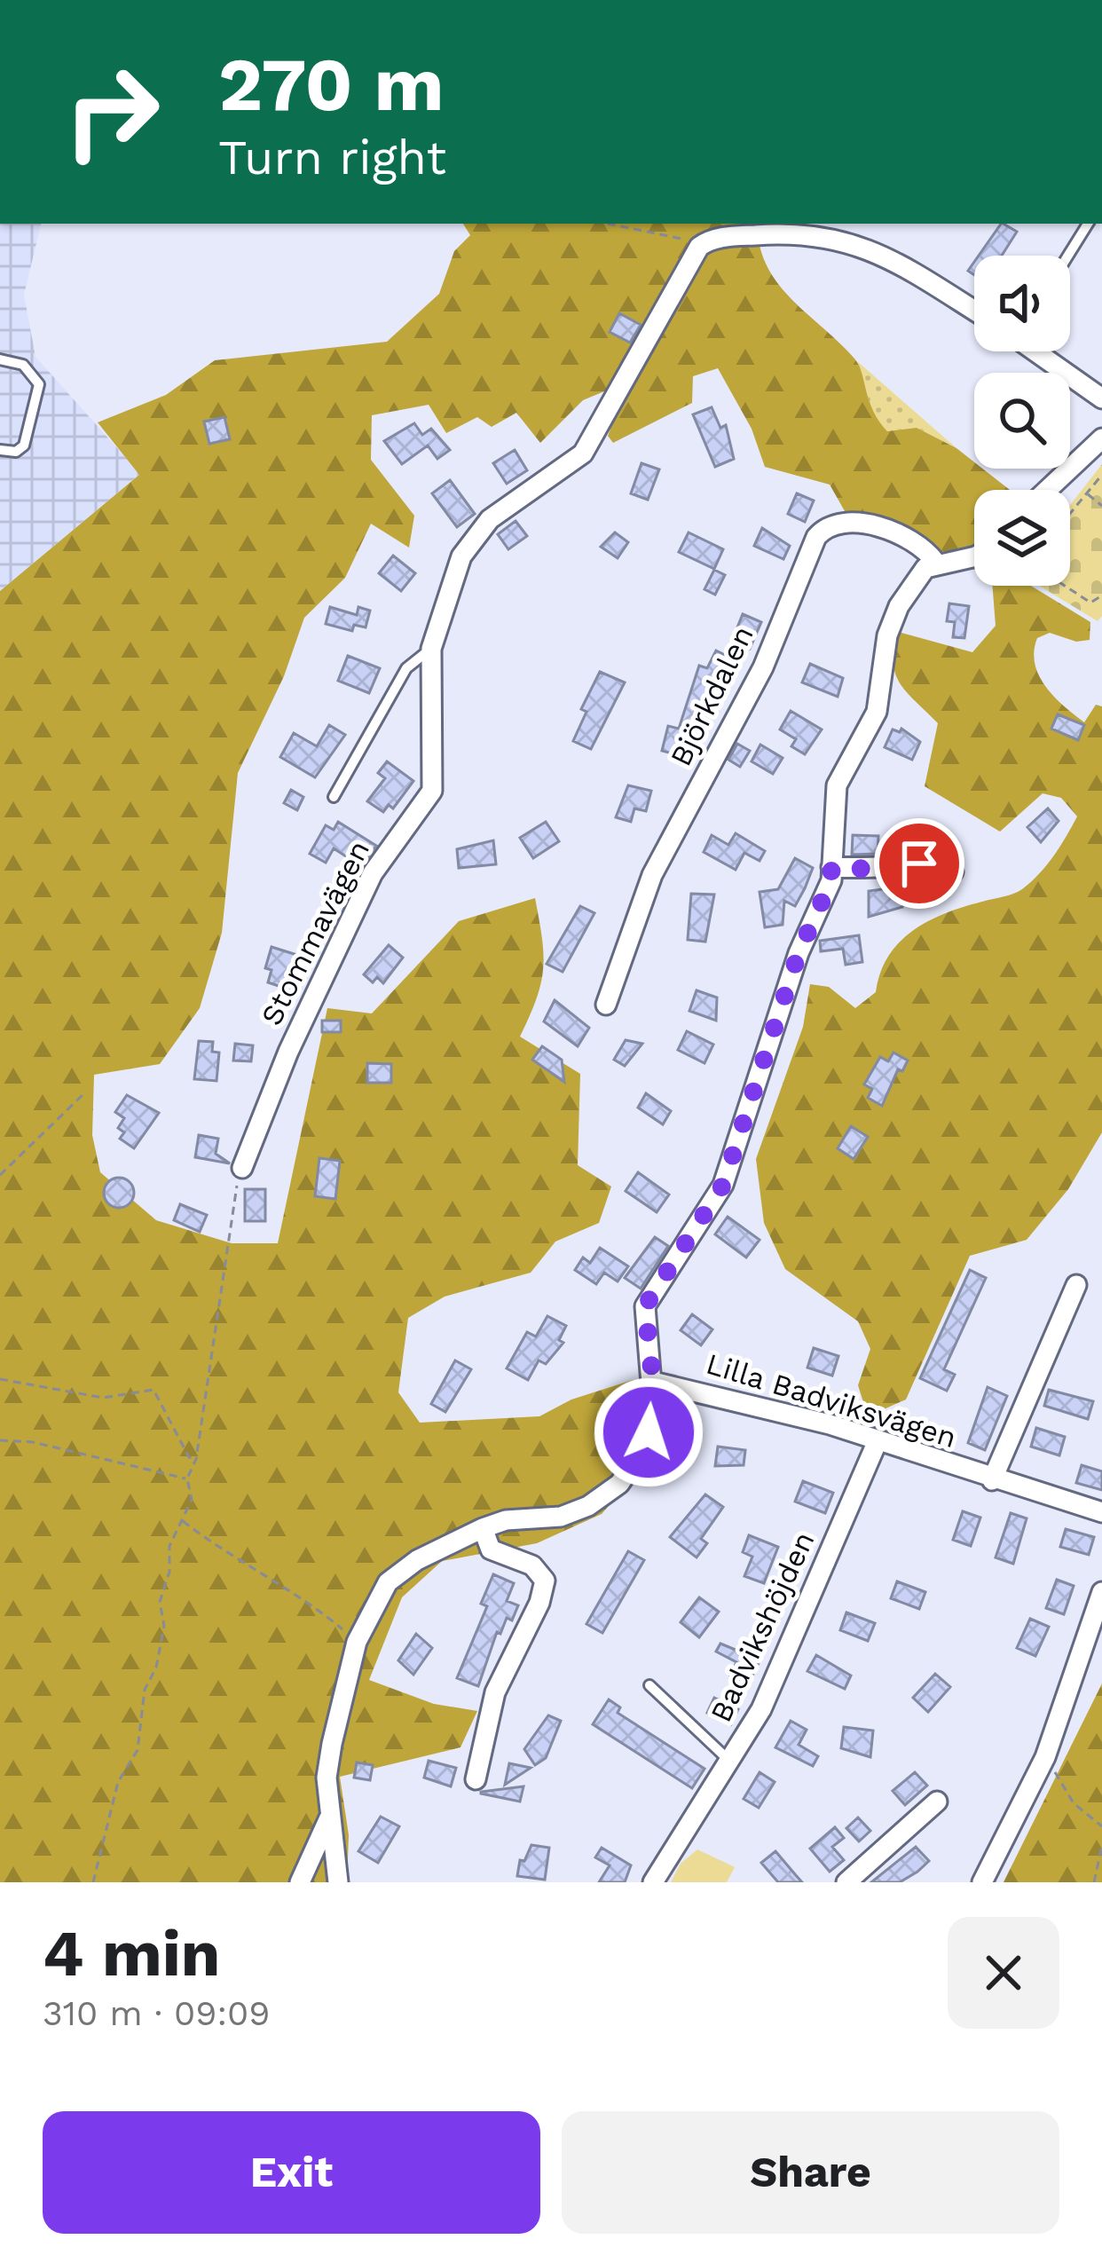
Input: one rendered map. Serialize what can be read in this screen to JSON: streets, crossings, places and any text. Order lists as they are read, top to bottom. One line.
{"streets":{"street":["Björkdalen","Stommavägen","Lilla Badviksvägen","Badvikshöjden"]},"crossings":[["Lilla Badviksvägen","Badvikshöjden"]],"page":{"turn":["270 m","Turn right"],"heading":["4 min","310 m · 09:09"],"buttons":["Exit","Share"]}}
